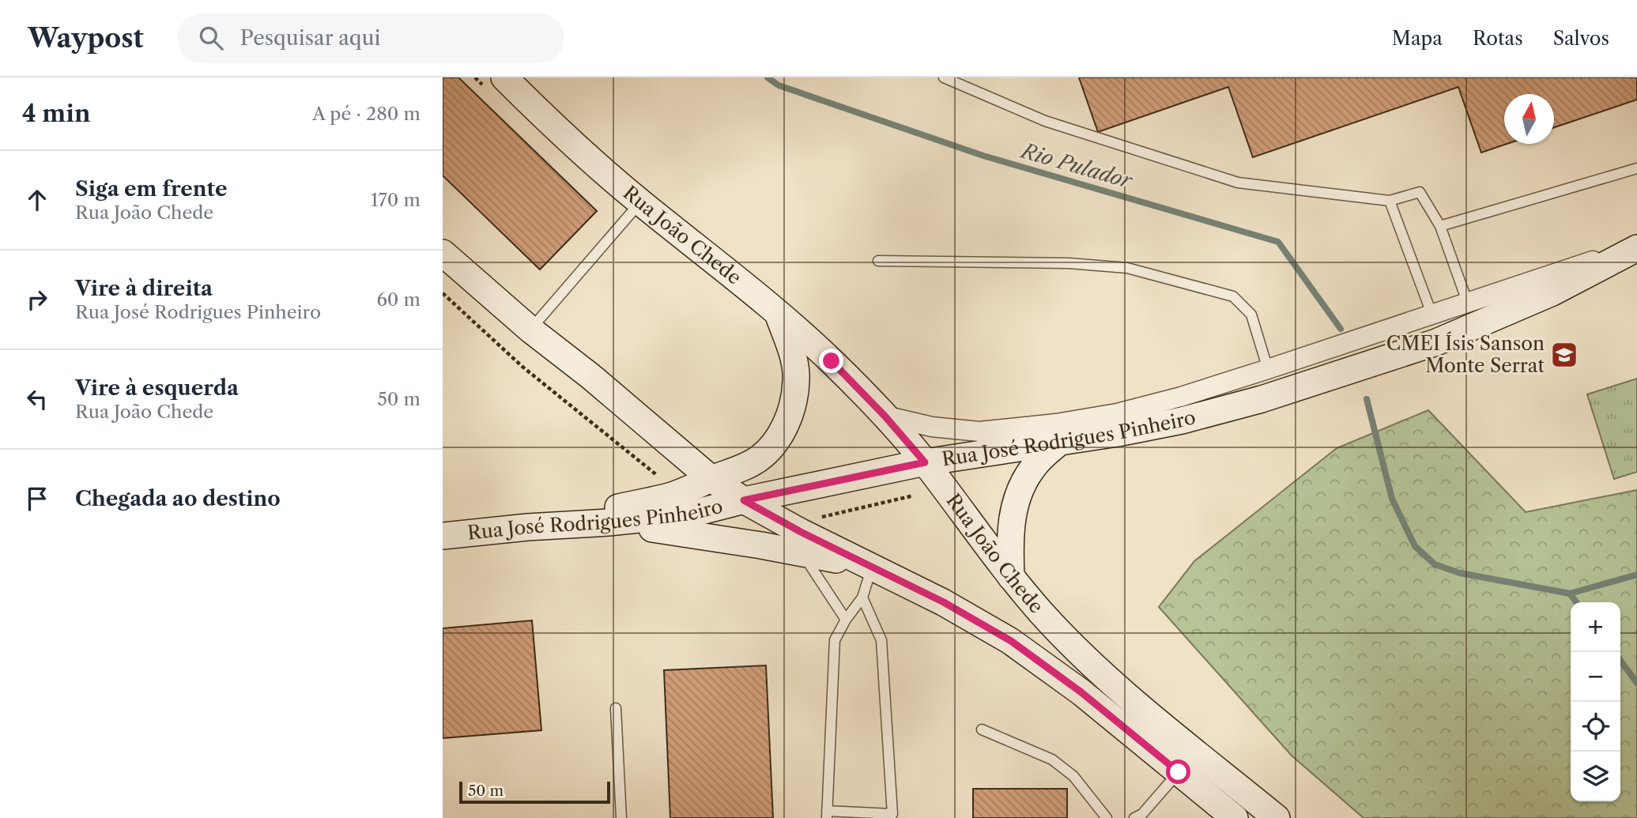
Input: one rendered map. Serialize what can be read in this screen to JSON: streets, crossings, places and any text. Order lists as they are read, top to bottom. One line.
{"streets":{"main road":["Rua João Chede","Rua José Rodrigues Pinheiro"]},"crossings":[["Rua João Chede","Rua José Rodrigues Pinheiro"]],"water":["Rio Pulador"],"places":{"school or university":["CMEI Ísis Sanson Monte Serrat"]},"scale_bar":"50 m","north":"top","page":{"header":"Waypost","search":"Pesquisar aqui","nav":["Mapa","Rotas","Salvos"],"heading":["4 min","A pé · 280 m"],"list":[["Siga em frente","Rua João Chede","170 m"],["Vire à direita","Rua José Rodrigues Pinheiro","60 m"],["Vire à esquerda","Rua João Chede","50 m"],"Chegada ao destino"],"map_buttons":["+","−"],"scale":"50 m"}}
